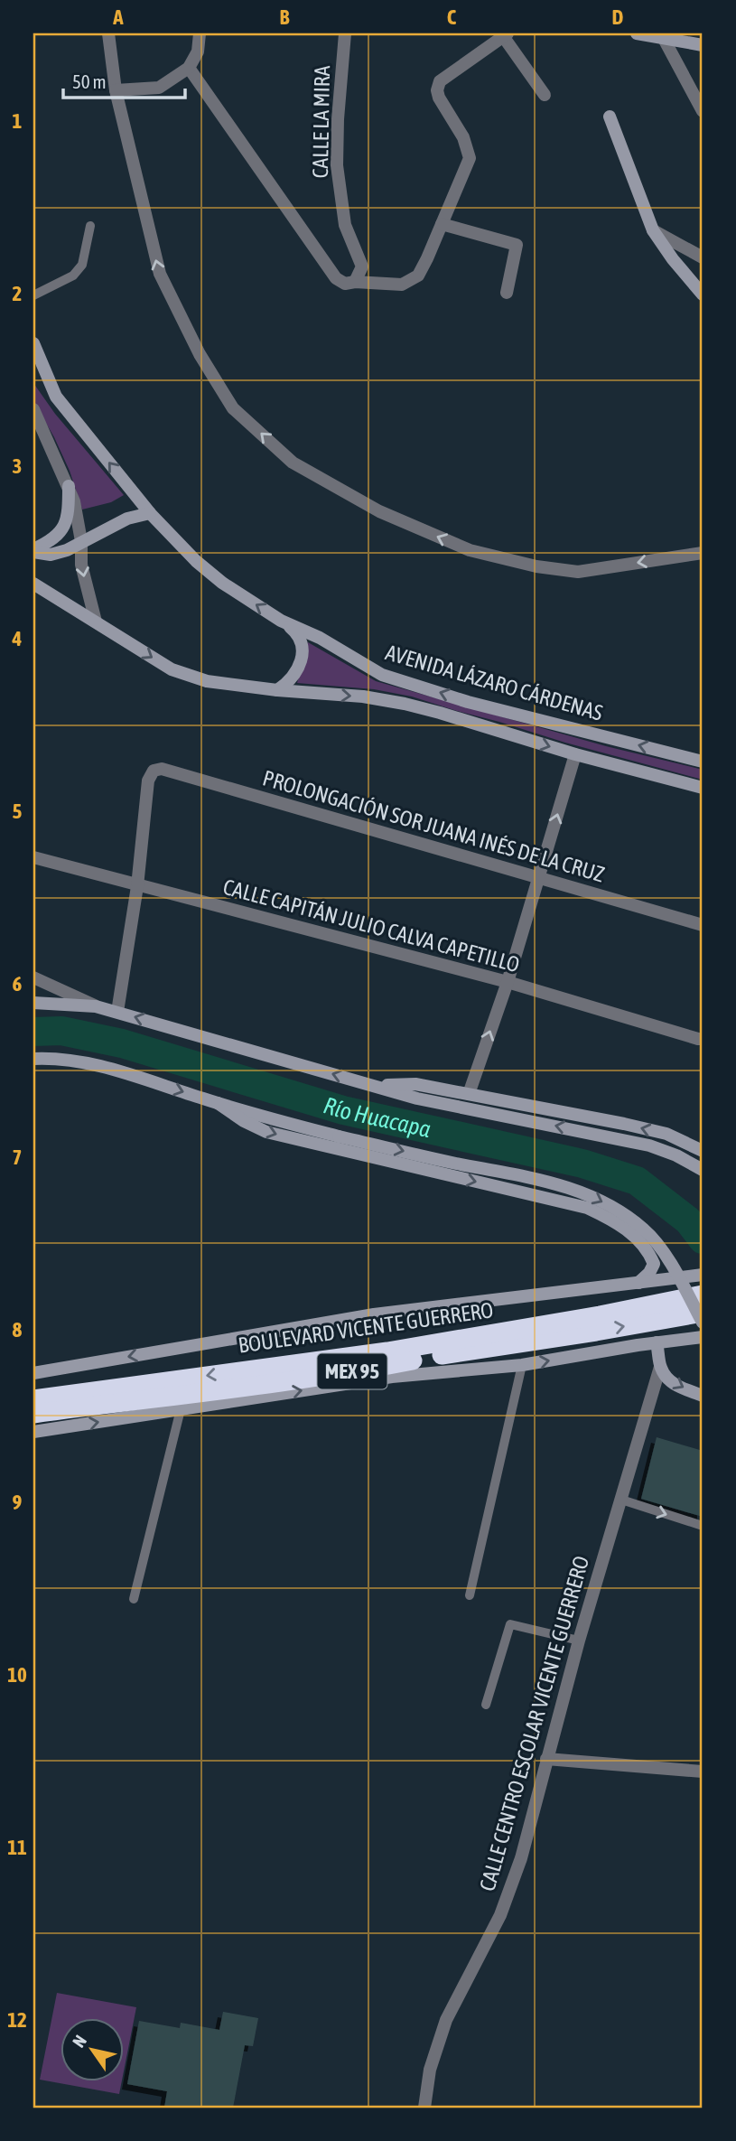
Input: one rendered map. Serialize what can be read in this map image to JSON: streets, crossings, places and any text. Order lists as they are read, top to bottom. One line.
{"streets":{"highway":["BOULEVARD VICENTE GUERRERO","MEX 95"],"main road":["AVENIDA LÁZARO CÁRDENAS","CALLE CENTRO ESCOLAR VICENTE GUERRERO"],"street":["CALLE LA MIRA","PROLONGACIÓN SOR JUANA INÉS DE LA CRUZ","CALLE CAPITÁN JULIO CALVA CAPETILLO"]},"crossings":[["PROLONGACIÓN SOR JUANA INÉS DE LA CRUZ","CALLE CAPITÁN JULIO CALVA CAPETILLO"]],"water":["Río Huacapa"],"scale_bar":"50 m","north":"top left","grid":{"columns":["A","B","C","D"],"rows":["1","2","3","4","5","6","7","8","9","10","11","12"]}}
